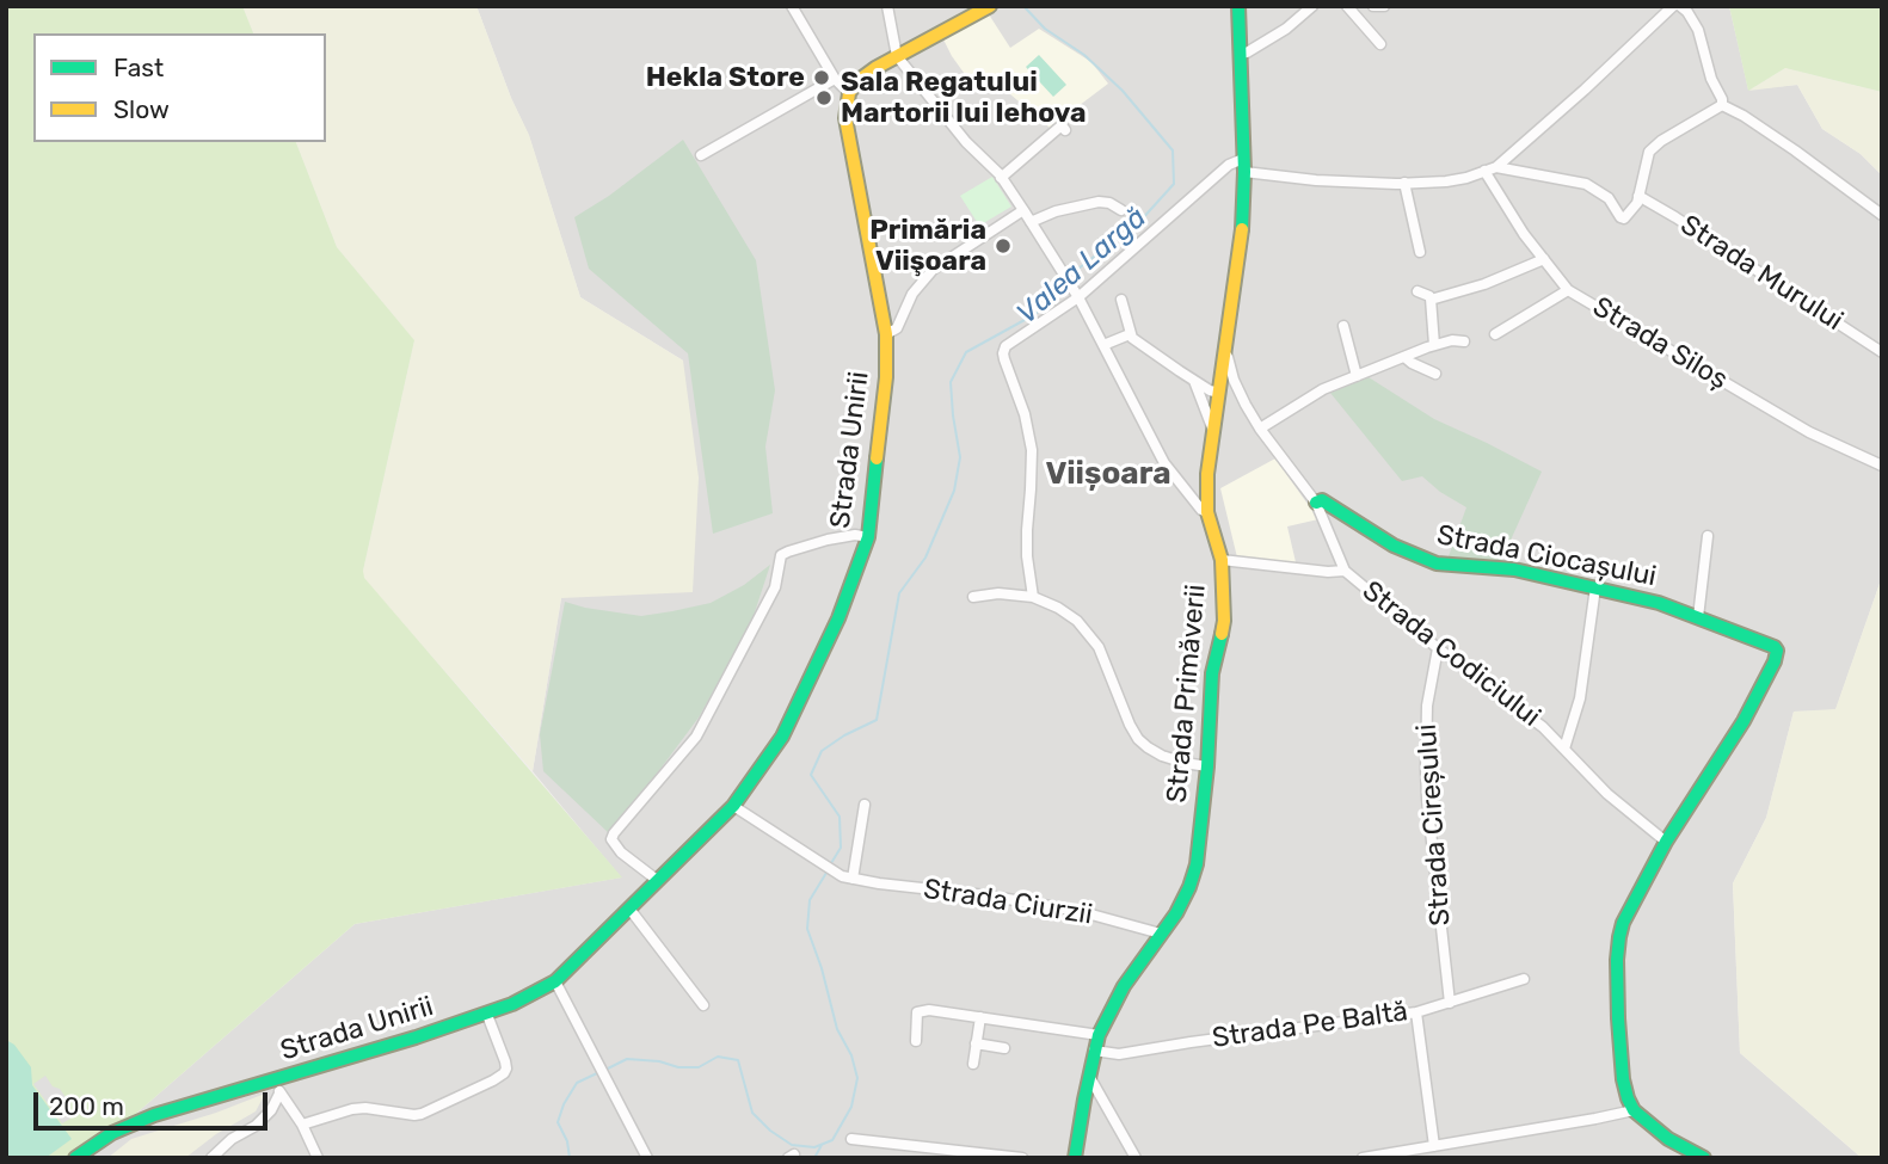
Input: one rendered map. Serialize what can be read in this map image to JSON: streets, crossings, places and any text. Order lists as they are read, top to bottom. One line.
{"streets":{"street":["Strada Murului","Strada Siloș","Strada Unirii","Strada Ciocașului","Strada Codiciului","Strada Primăverii","Strada Cireșului","Strada Ciurzii","Strada Pe Baltă"]},"crossings":[["Strada Unirii","Strada Ciurzii"],["Strada Ciocașului","Strada Codiciului"],["Strada Codiciului","Strada Primăverii"],["Strada Codiciului","Strada Cireșului"],["Strada Primăverii","Strada Ciurzii"],["Strada Primăverii","Strada Pe Baltă"],["Strada Cireșului","Strada Pe Baltă"]],"districts":["Viișoara"],"water":["Valea Largă"],"places":["Hekla Store","Sala Regatului Martorii lui Iehova","Primăria Viişoara"],"legend":["Fast","Slow"],"scale_bar":"200 m"}
